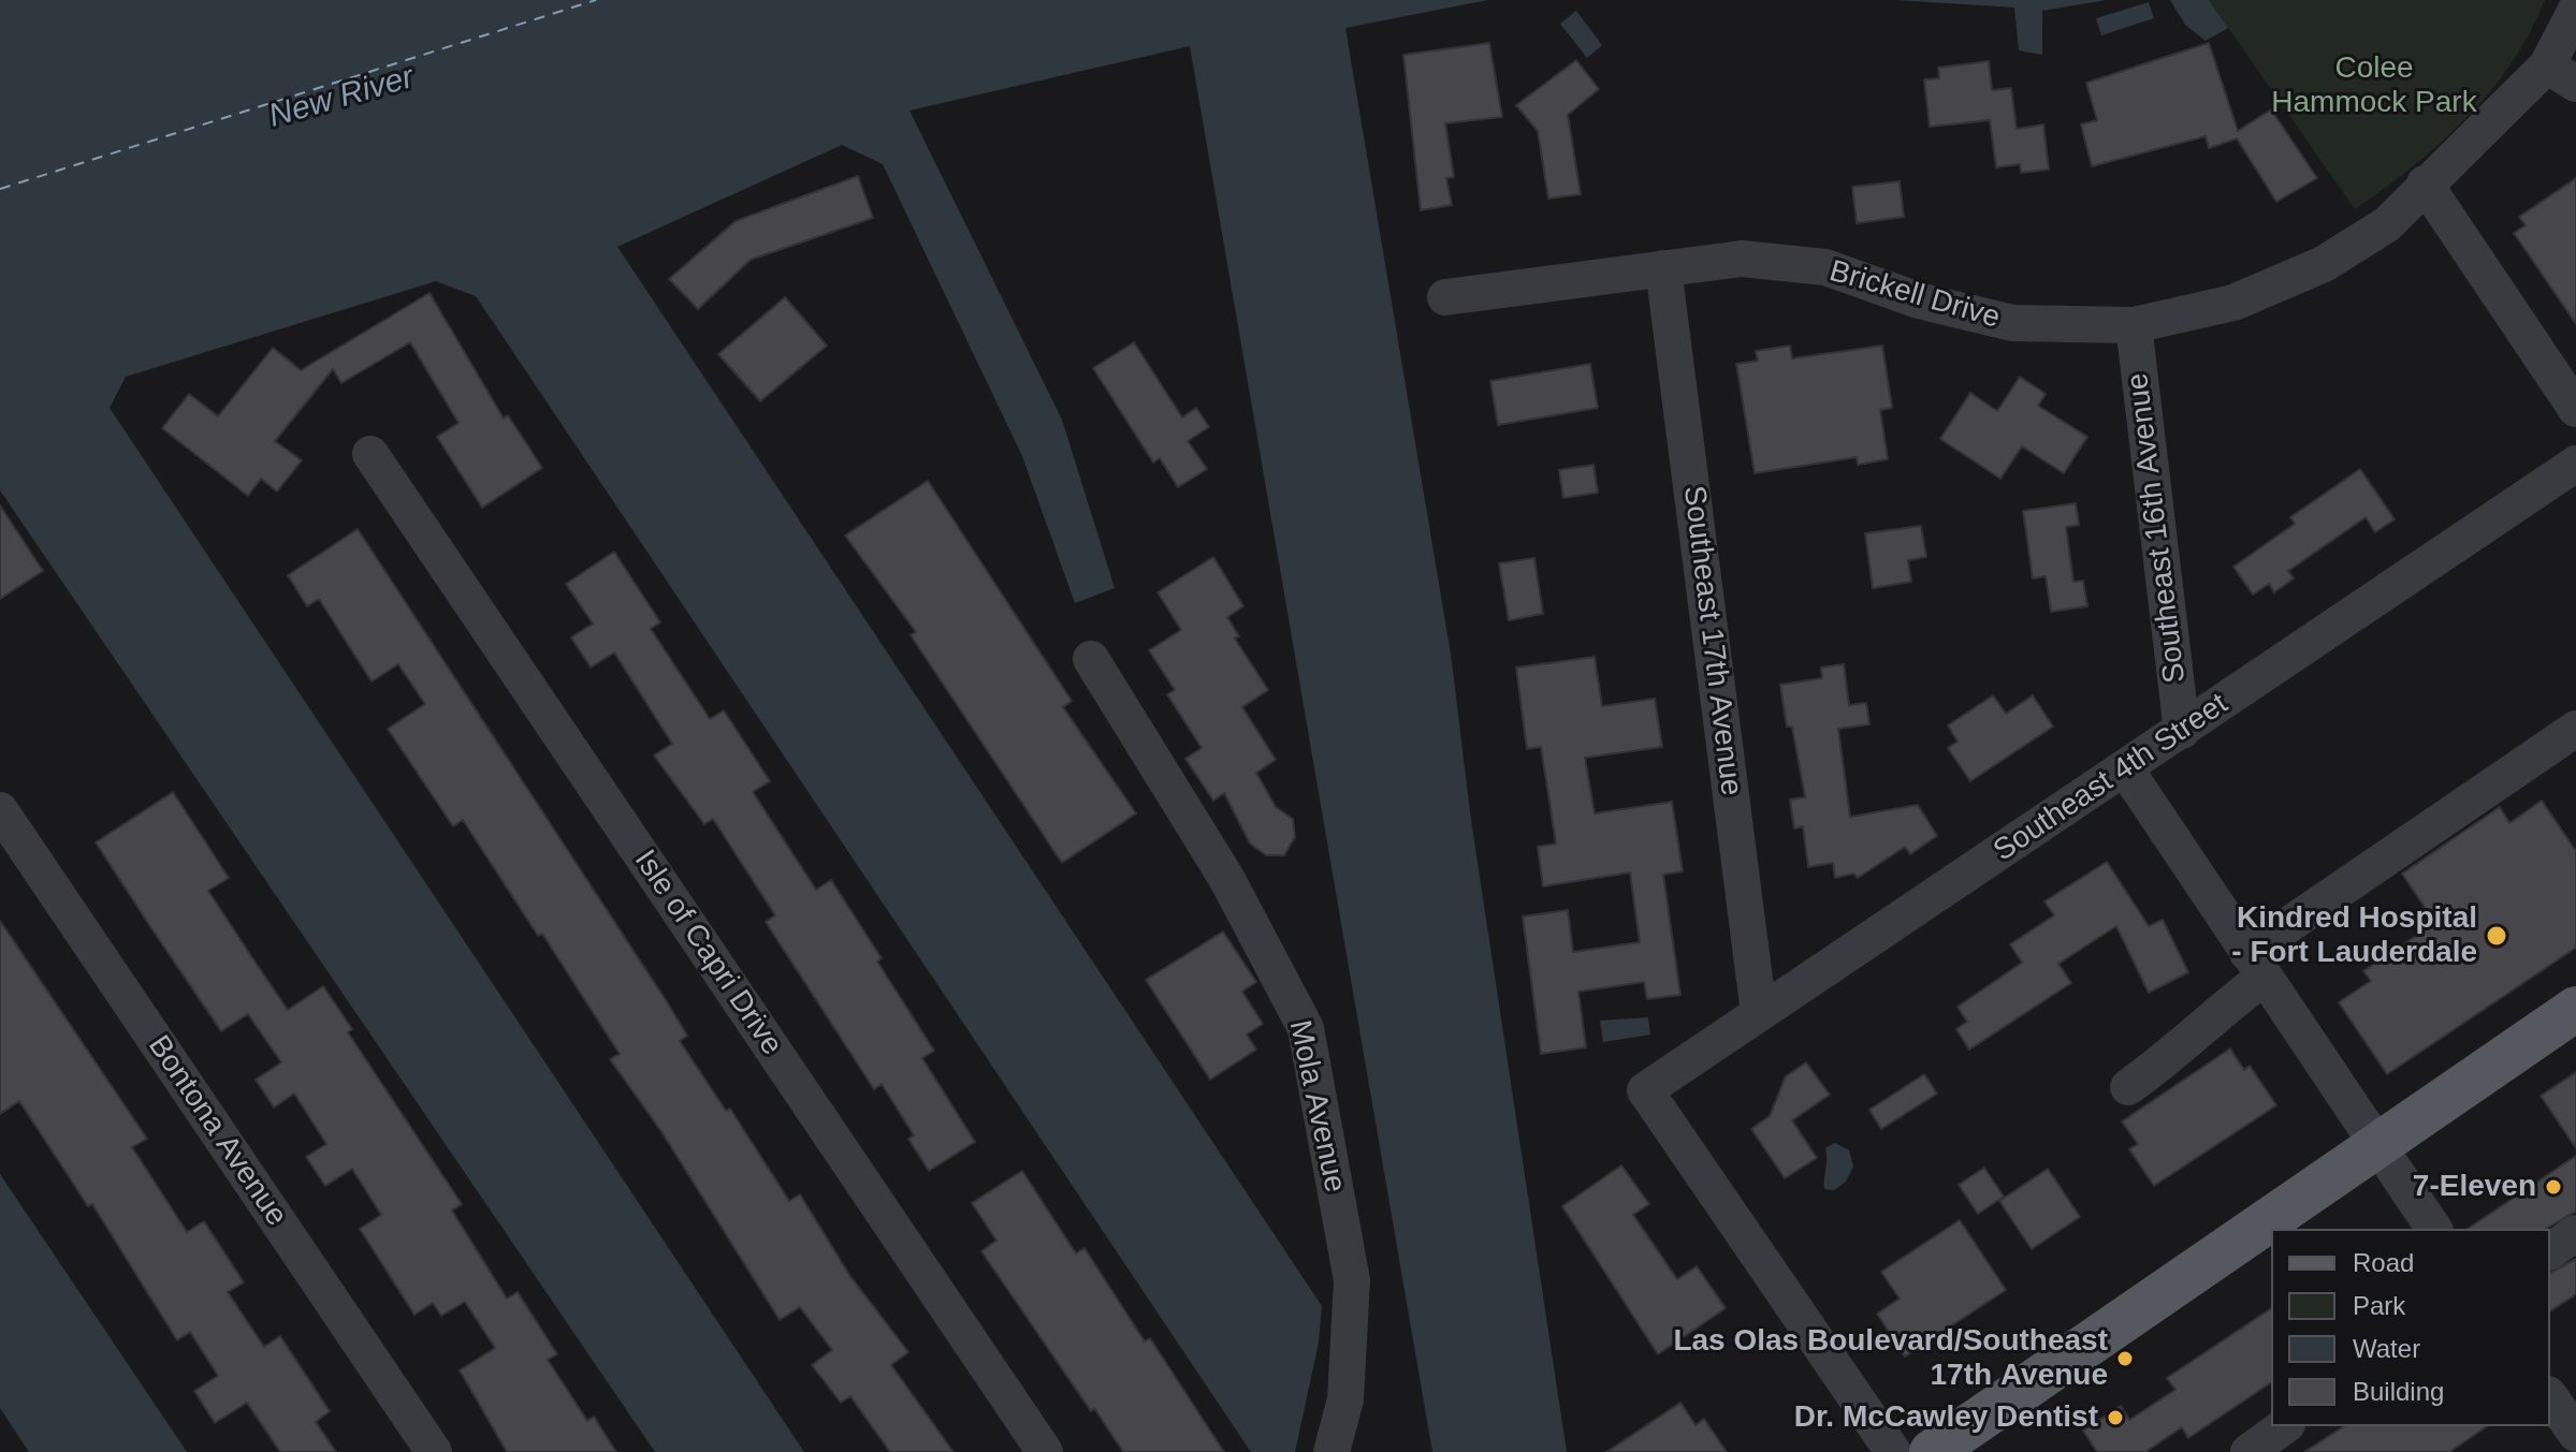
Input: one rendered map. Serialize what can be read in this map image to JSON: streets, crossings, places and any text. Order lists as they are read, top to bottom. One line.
{"streets":{"street":["Brickell Drive","Southeast 16th Avenue","Southeast 17th Avenue","Southeast 4th Street","Isle of Capri Drive","Mola Avenue","Bontona Avenue"]},"crossings":[["Brickell Drive","Southeast 16th Avenue"],["Brickell Drive","Southeast 17th Avenue"],["Southeast 16th Avenue","Southeast 4th Street"],["Southeast 17th Avenue","Southeast 4th Street"]],"water":["New River"],"parks":["Colee Hammock Park"],"places":["Kindred Hospital - Fort Lauderdale","7-Eleven","Las Olas Boulevard/Southeast 17th Avenue","Dr. McCawley Dentist"],"legend":["Road","Park","Water","Building"]}
